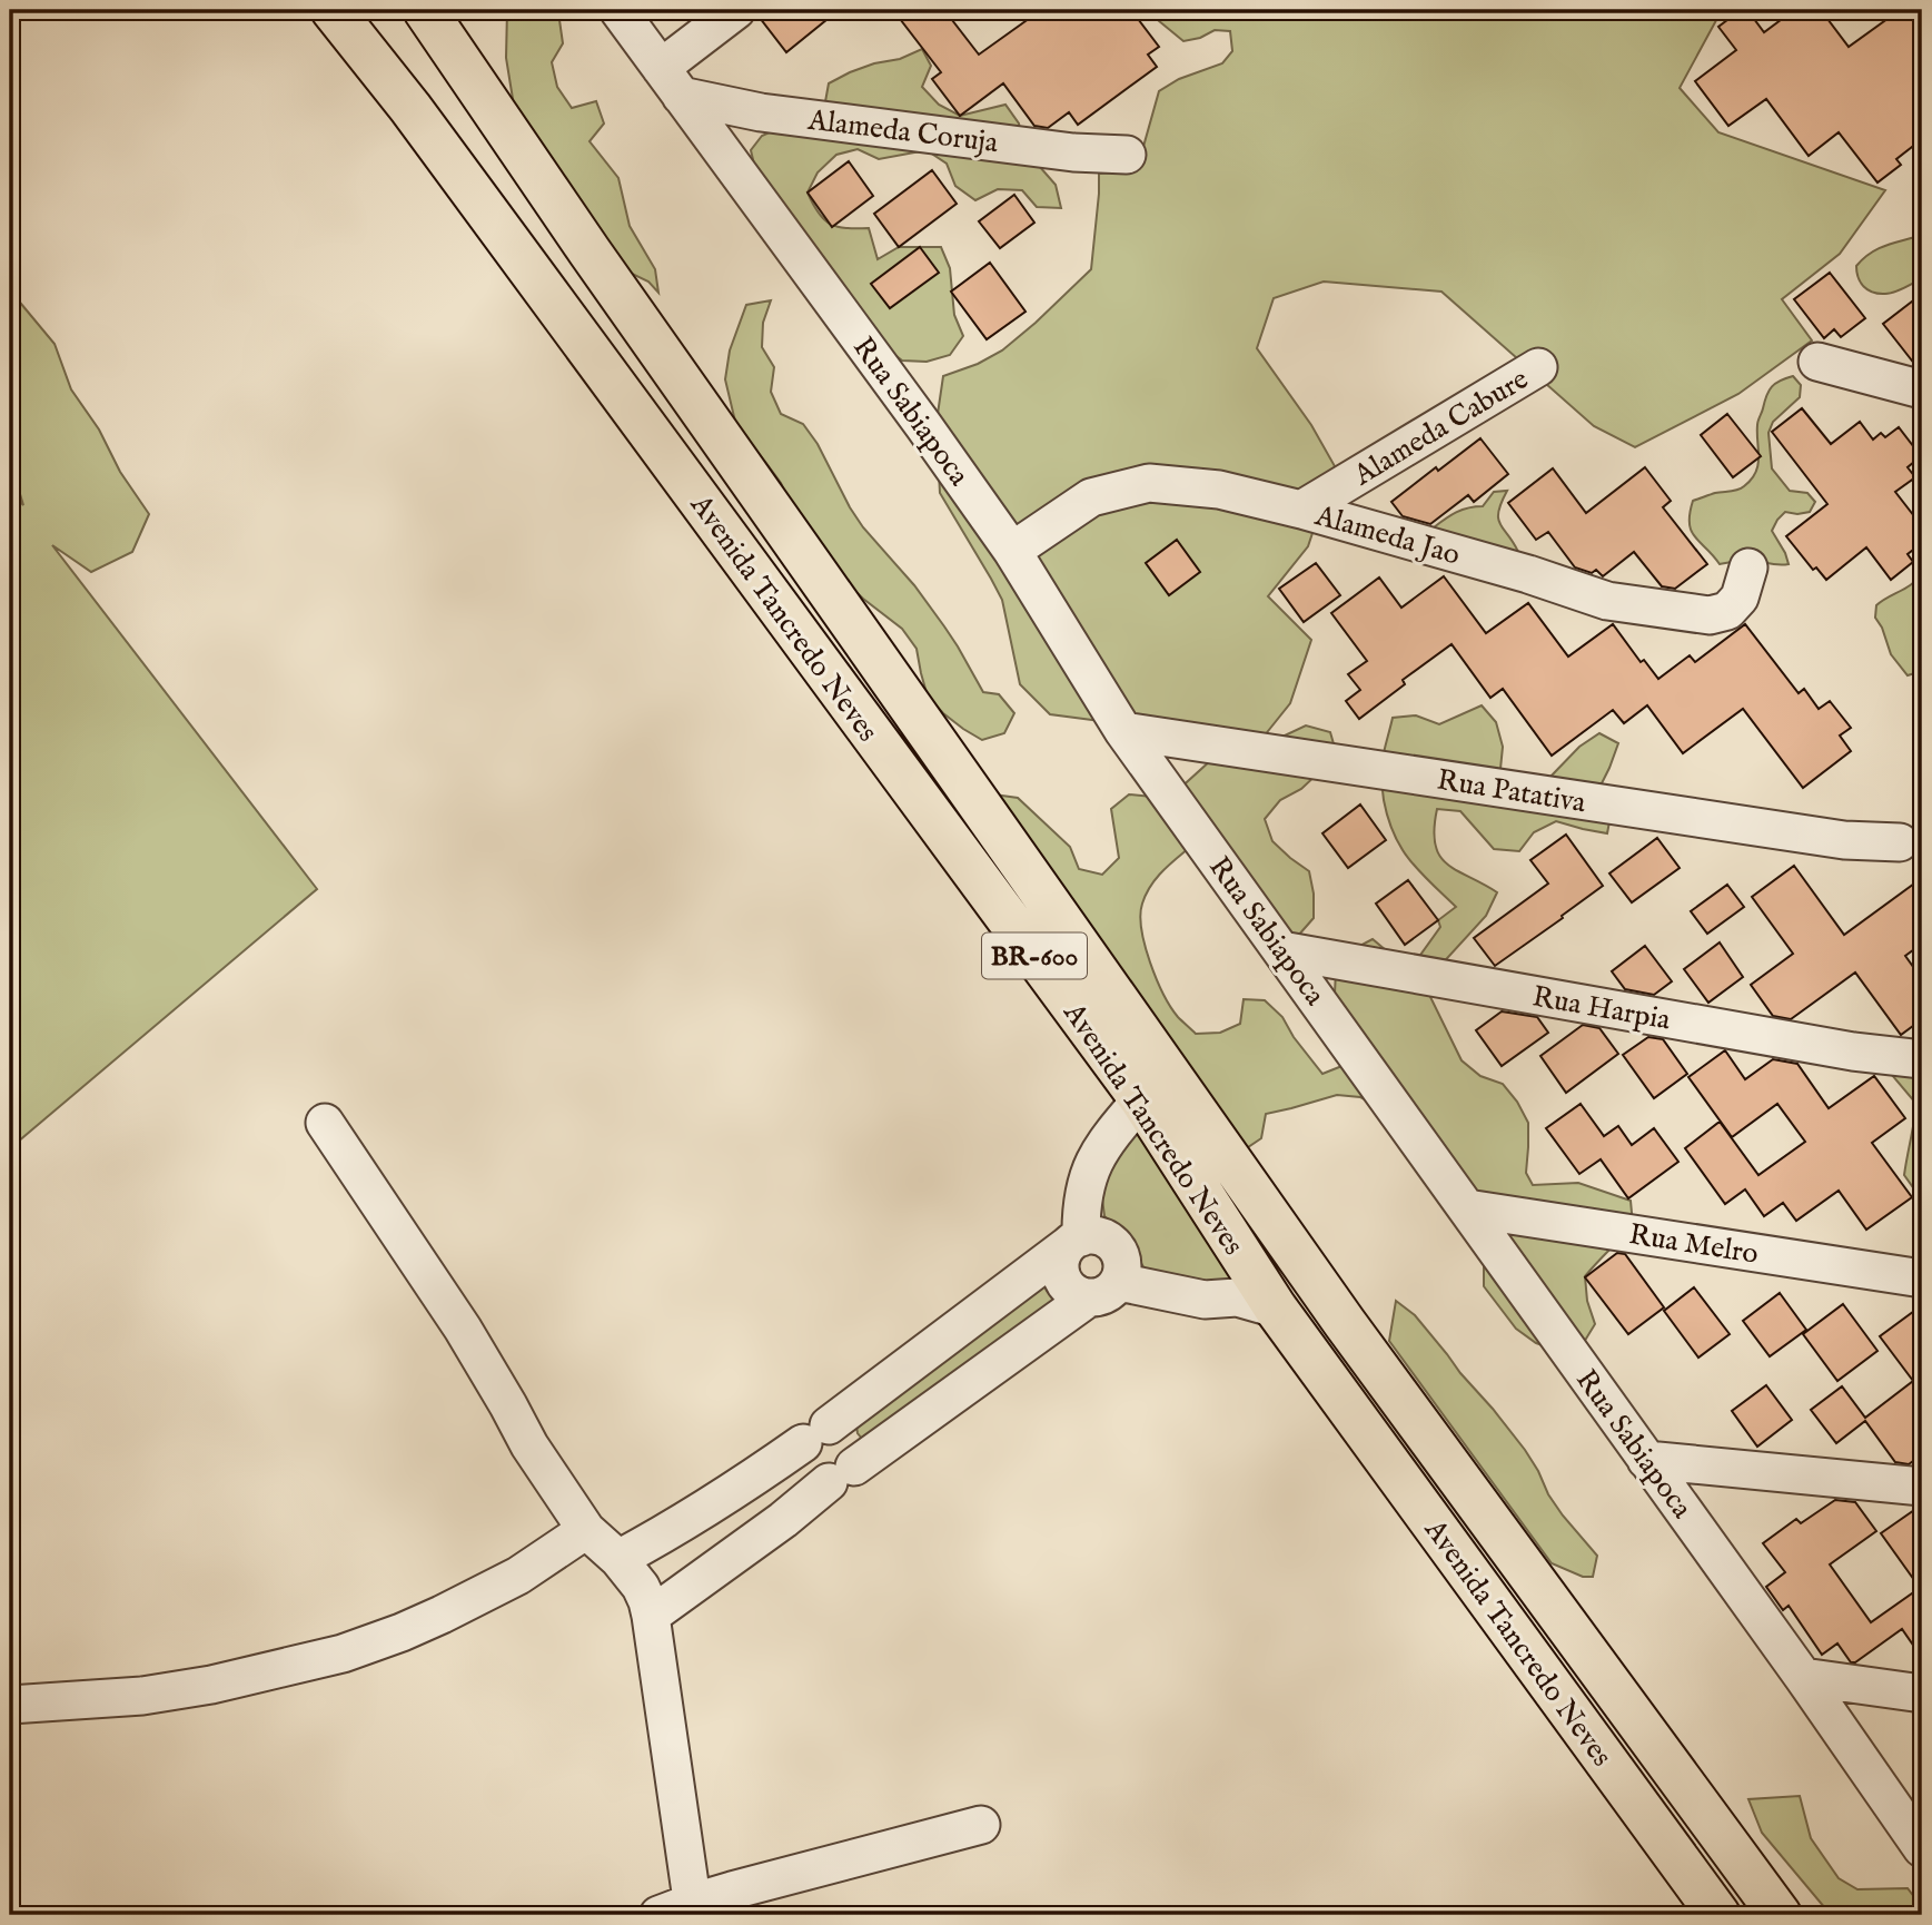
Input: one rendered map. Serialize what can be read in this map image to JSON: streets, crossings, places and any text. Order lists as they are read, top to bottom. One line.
{"streets":{"main road":["Avenida Tancredo Neves","BR-600"],"street":["Alameda Coruja","Rua Sabiapoca","Alameda Cabure","Alameda Jao","Rua Patativa","Rua Harpia","Rua Melro"]},"crossings":[["Alameda Coruja","Rua Sabiapoca"],["Rua Sabiapoca","Alameda Jao"],["Rua Sabiapoca","Rua Patativa"],["Rua Sabiapoca","Rua Harpia"],["Rua Sabiapoca","Rua Melro"],["Alameda Cabure","Alameda Jao"]]}
